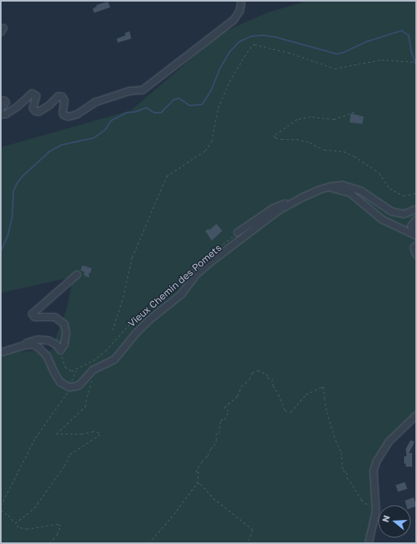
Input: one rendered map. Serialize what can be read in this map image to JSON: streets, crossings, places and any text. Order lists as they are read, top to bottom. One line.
{"streets":{"path":["Vieux Chemin des Pomets"]},"north":"left"}
